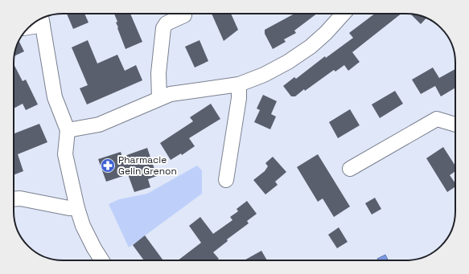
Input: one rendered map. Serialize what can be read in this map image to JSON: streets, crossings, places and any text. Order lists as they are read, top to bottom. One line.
{"places":{"pharmacy":["Pharmacie Gelin Grenon"]}}
